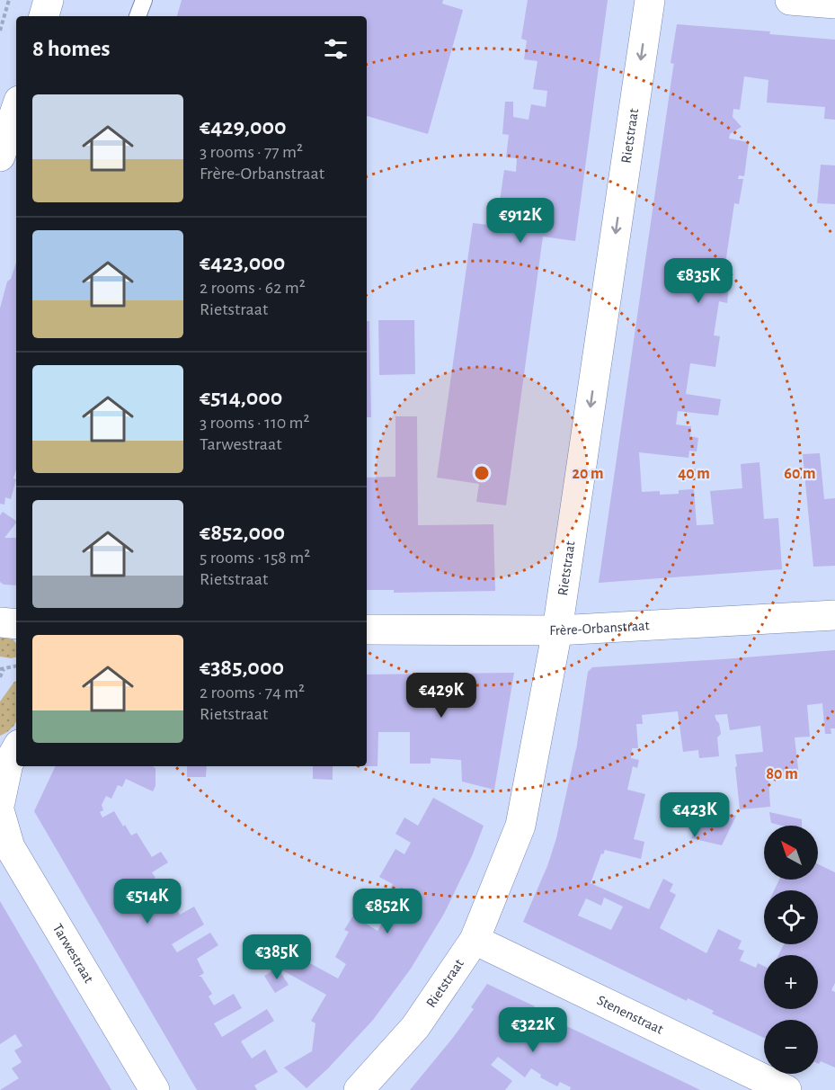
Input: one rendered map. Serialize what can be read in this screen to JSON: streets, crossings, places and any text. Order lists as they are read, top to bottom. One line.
{"streets":{"street":["Rietstraat","Frère-Orbanstraat","Tarwestraat","Stenenstraat"]},"crossings":[["Rietstraat","Frère-Orbanstraat"],["Rietstraat","Stenenstraat"]],"one_way":["Rietstraat"],"north":"top left","page":{"heading":"8 homes","list":[{"name":"€429,000","note":"3 rooms · 77 m² · Frère-Orbanstraat"},{"name":"€423,000","note":"2 rooms · 62 m² · Rietstraat"},{"name":"€514,000","note":"3 rooms · 110 m² · Tarwestraat"},{"name":"€852,000","note":"5 rooms · 158 m² · Rietstraat"},{"name":"€385,000","note":"2 rooms · 74 m² · Rietstraat"}],"price":["€912K","€835K","€429K","€423K","€514K","€852K","€385K","€322K"],"map_buttons":["+","−"]},"rings":["20 m","40 m","60 m","80 m"]}
